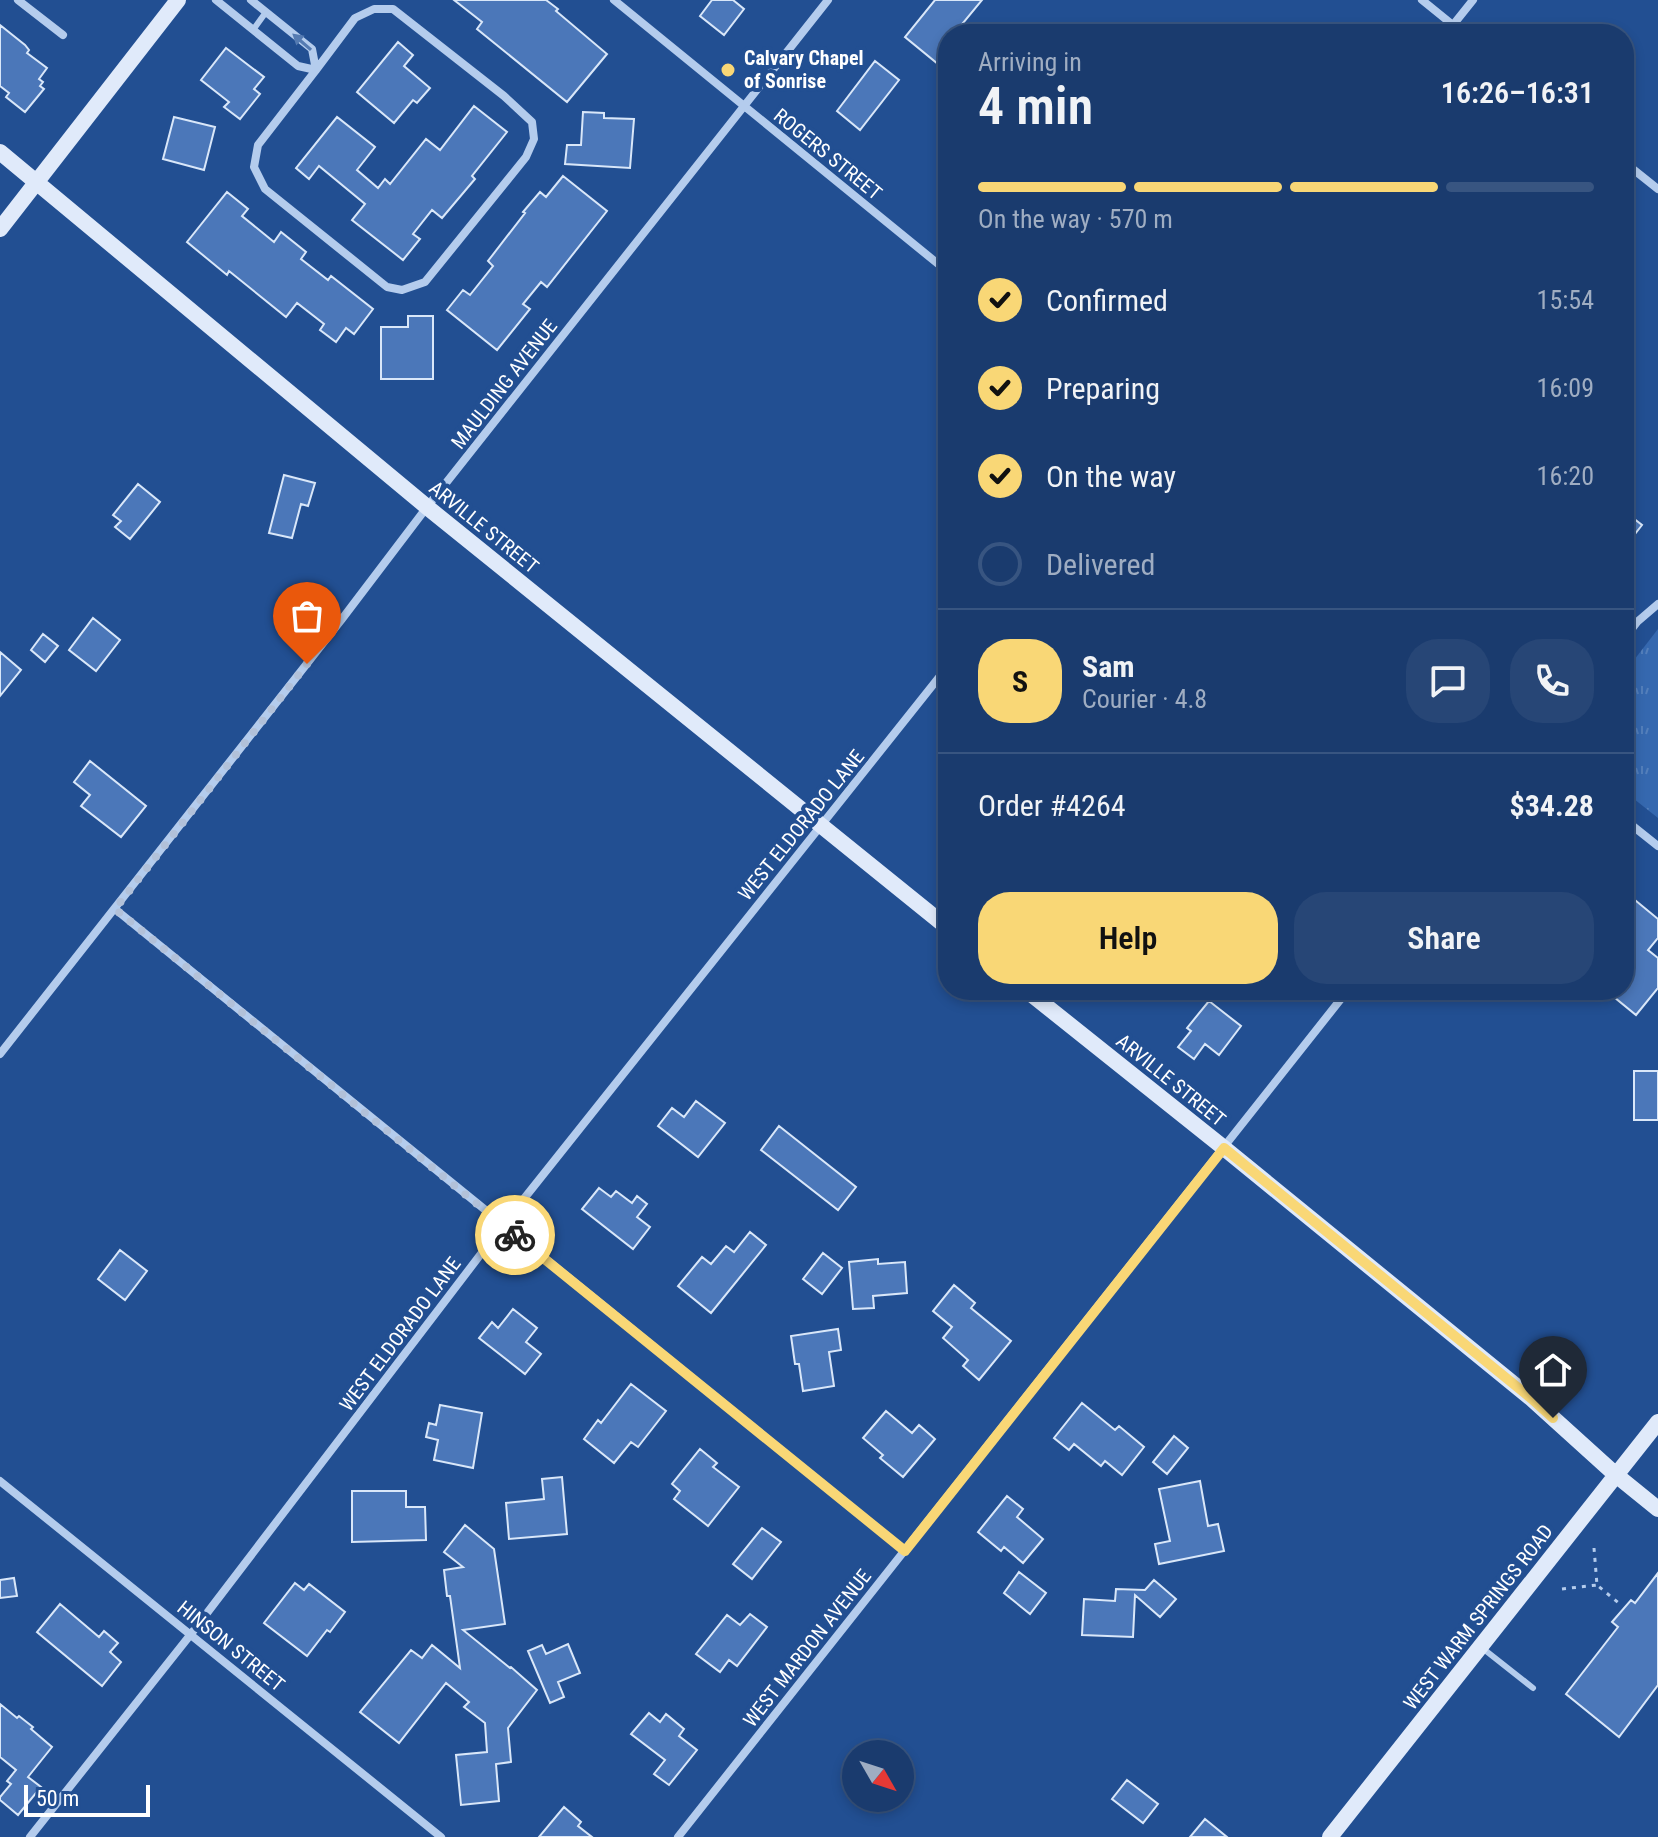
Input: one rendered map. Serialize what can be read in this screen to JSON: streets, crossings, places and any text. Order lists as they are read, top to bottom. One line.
{"streets":{"street":["ROGERS STREET","MAULDING AVENUE","ARVILLE STREET","WEST ELDORADO LANE","WEST WARM SPRINGS ROAD","HINSON STREET","WEST MARDON AVENUE"]},"crossings":[["ROGERS STREET","MAULDING AVENUE"],["MAULDING AVENUE","ARVILLE STREET"],["ARVILLE STREET","WEST ELDORADO LANE"],["ARVILLE STREET","WEST WARM SPRINGS ROAD"],["ARVILLE STREET","WEST MARDON AVENUE"],["WEST ELDORADO LANE","HINSON STREET"]],"places":["Calvary Chapel of Sonrise"],"scale_bar":"50 m","north":"bottom right","page":{"heading":["4 min","Arriving in","16:26–16:31"],"panel":["Sam","Courier · 4.8","Order #4264","$34.28"],"bar":"On the way · 570 m","list":[["Confirmed","15:54"],["Preparing","16:09"],["On the way","16:20"],"Delivered"],"round":"S","buttons":["Help","Share"],"scale":"50 m"}}
